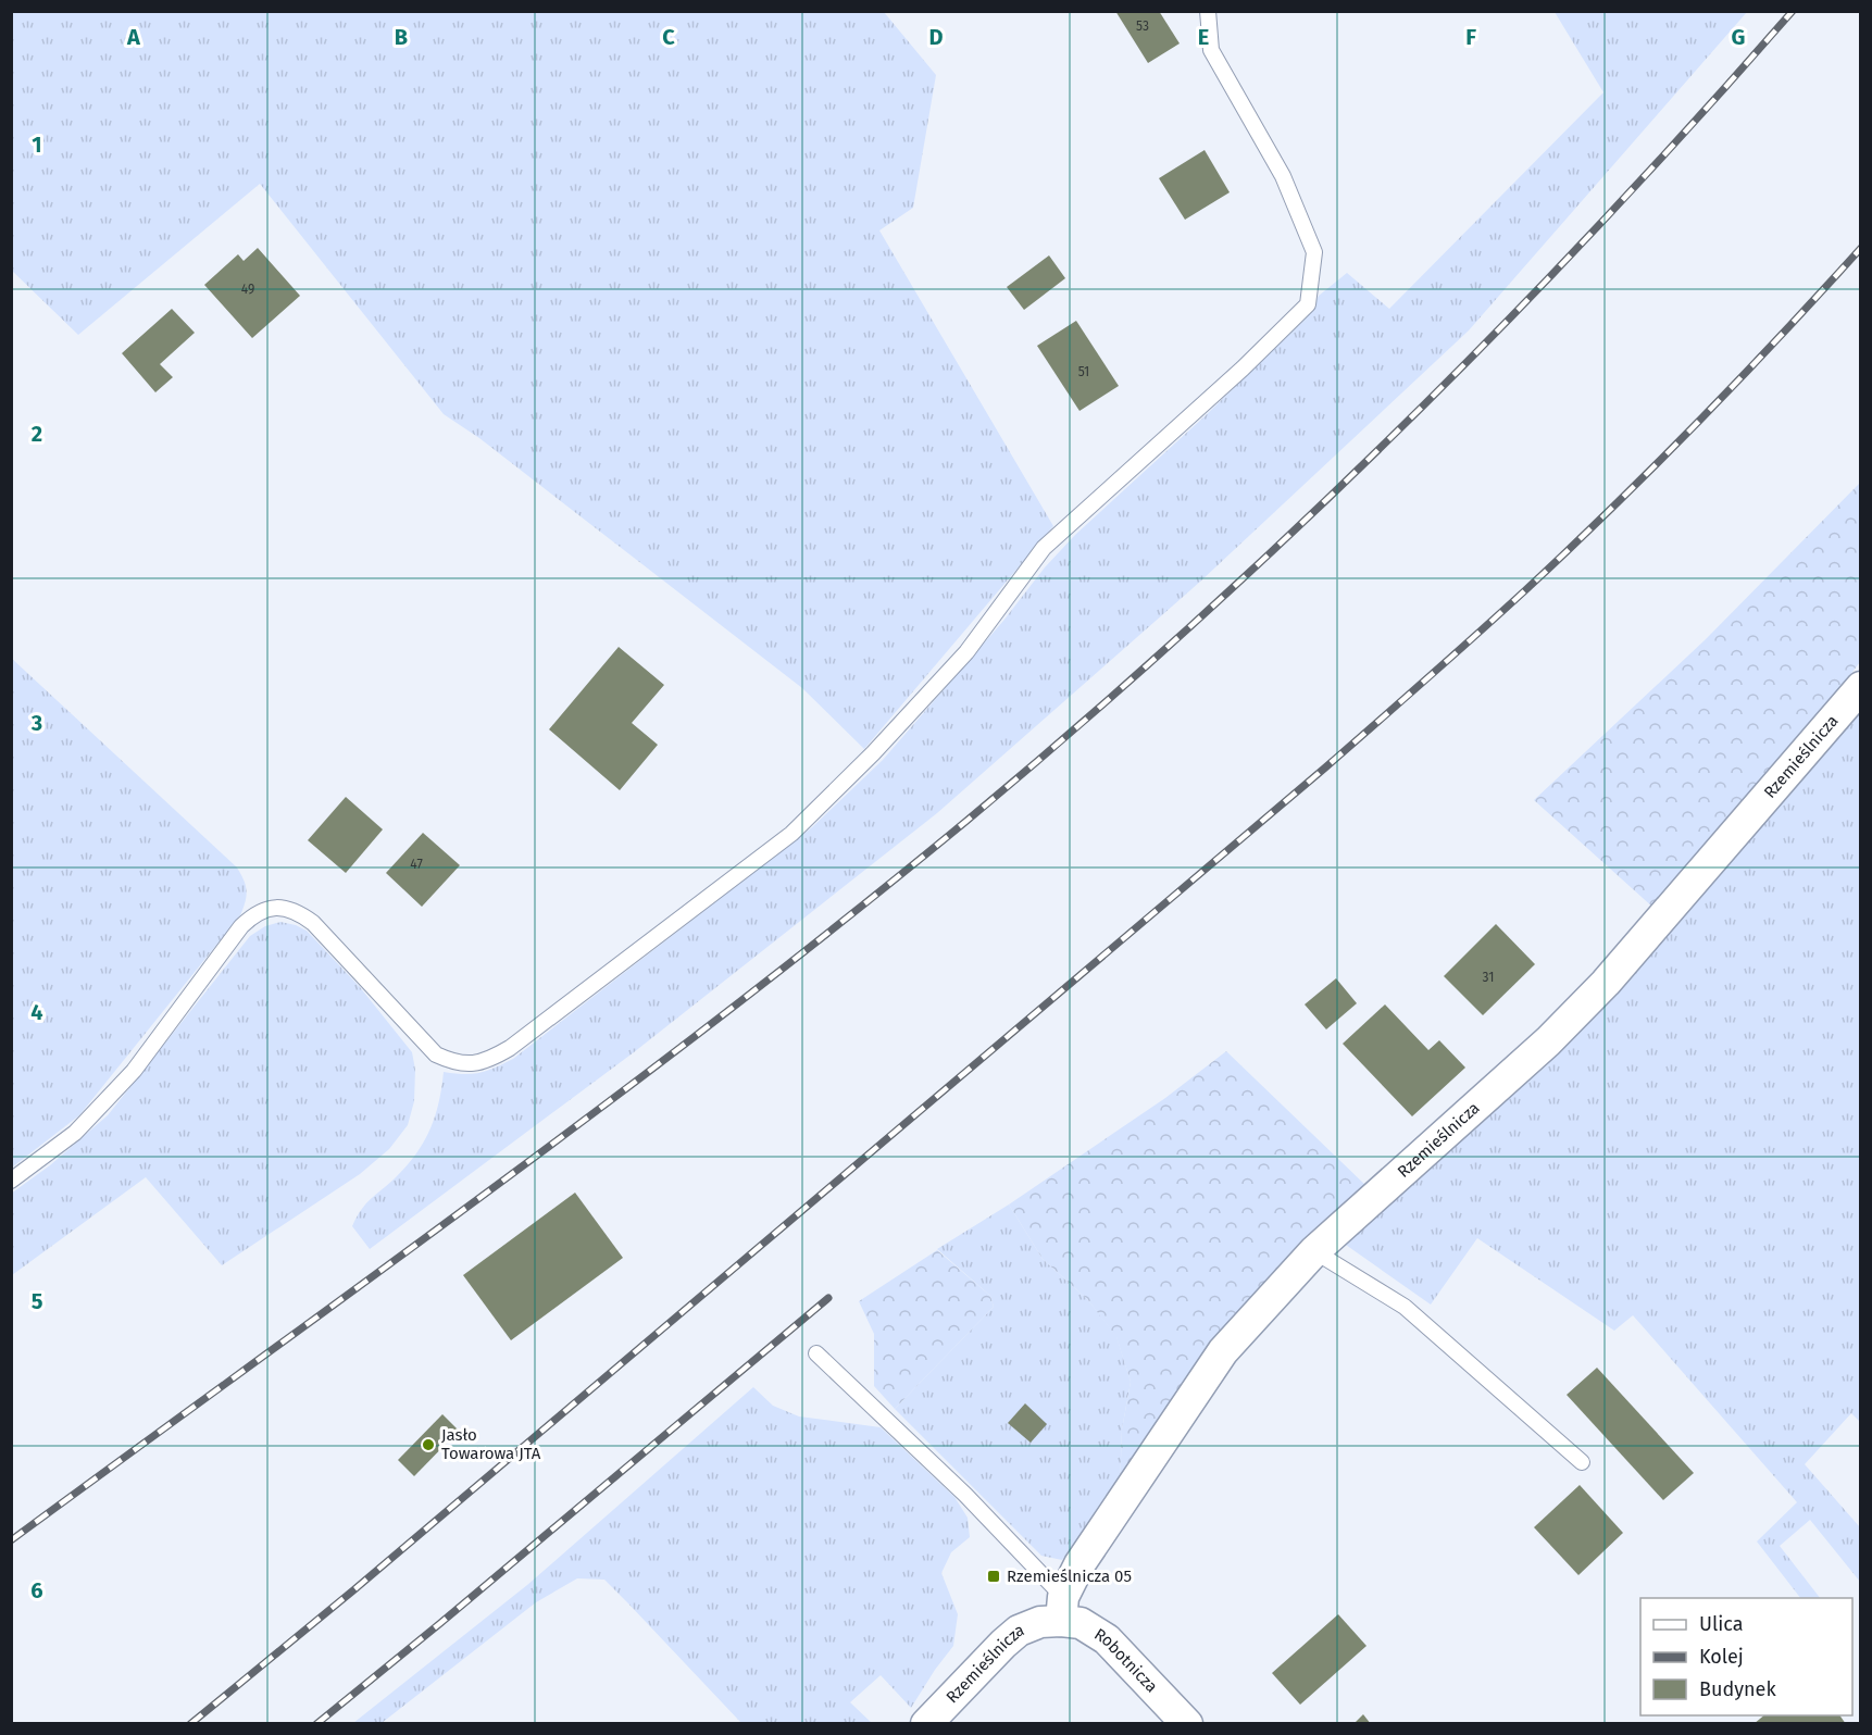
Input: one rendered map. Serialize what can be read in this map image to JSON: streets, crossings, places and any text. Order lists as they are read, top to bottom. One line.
{"streets":{"street":["Rzemieślnicza","Robotnicza"]},"crossings":[["Rzemieślnicza","Robotnicza"]],"places":{"other":["Jasło Towarowa JTA"],"transit":["Rzemieślnicza 05"]},"house_numbers":["53","49","51","47","31"],"legend":["Ulica","Kolej","Budynek"],"grid":{"columns":["A","B","C","D","E","F","G"],"rows":["1","2","3","4","5","6"]}}
